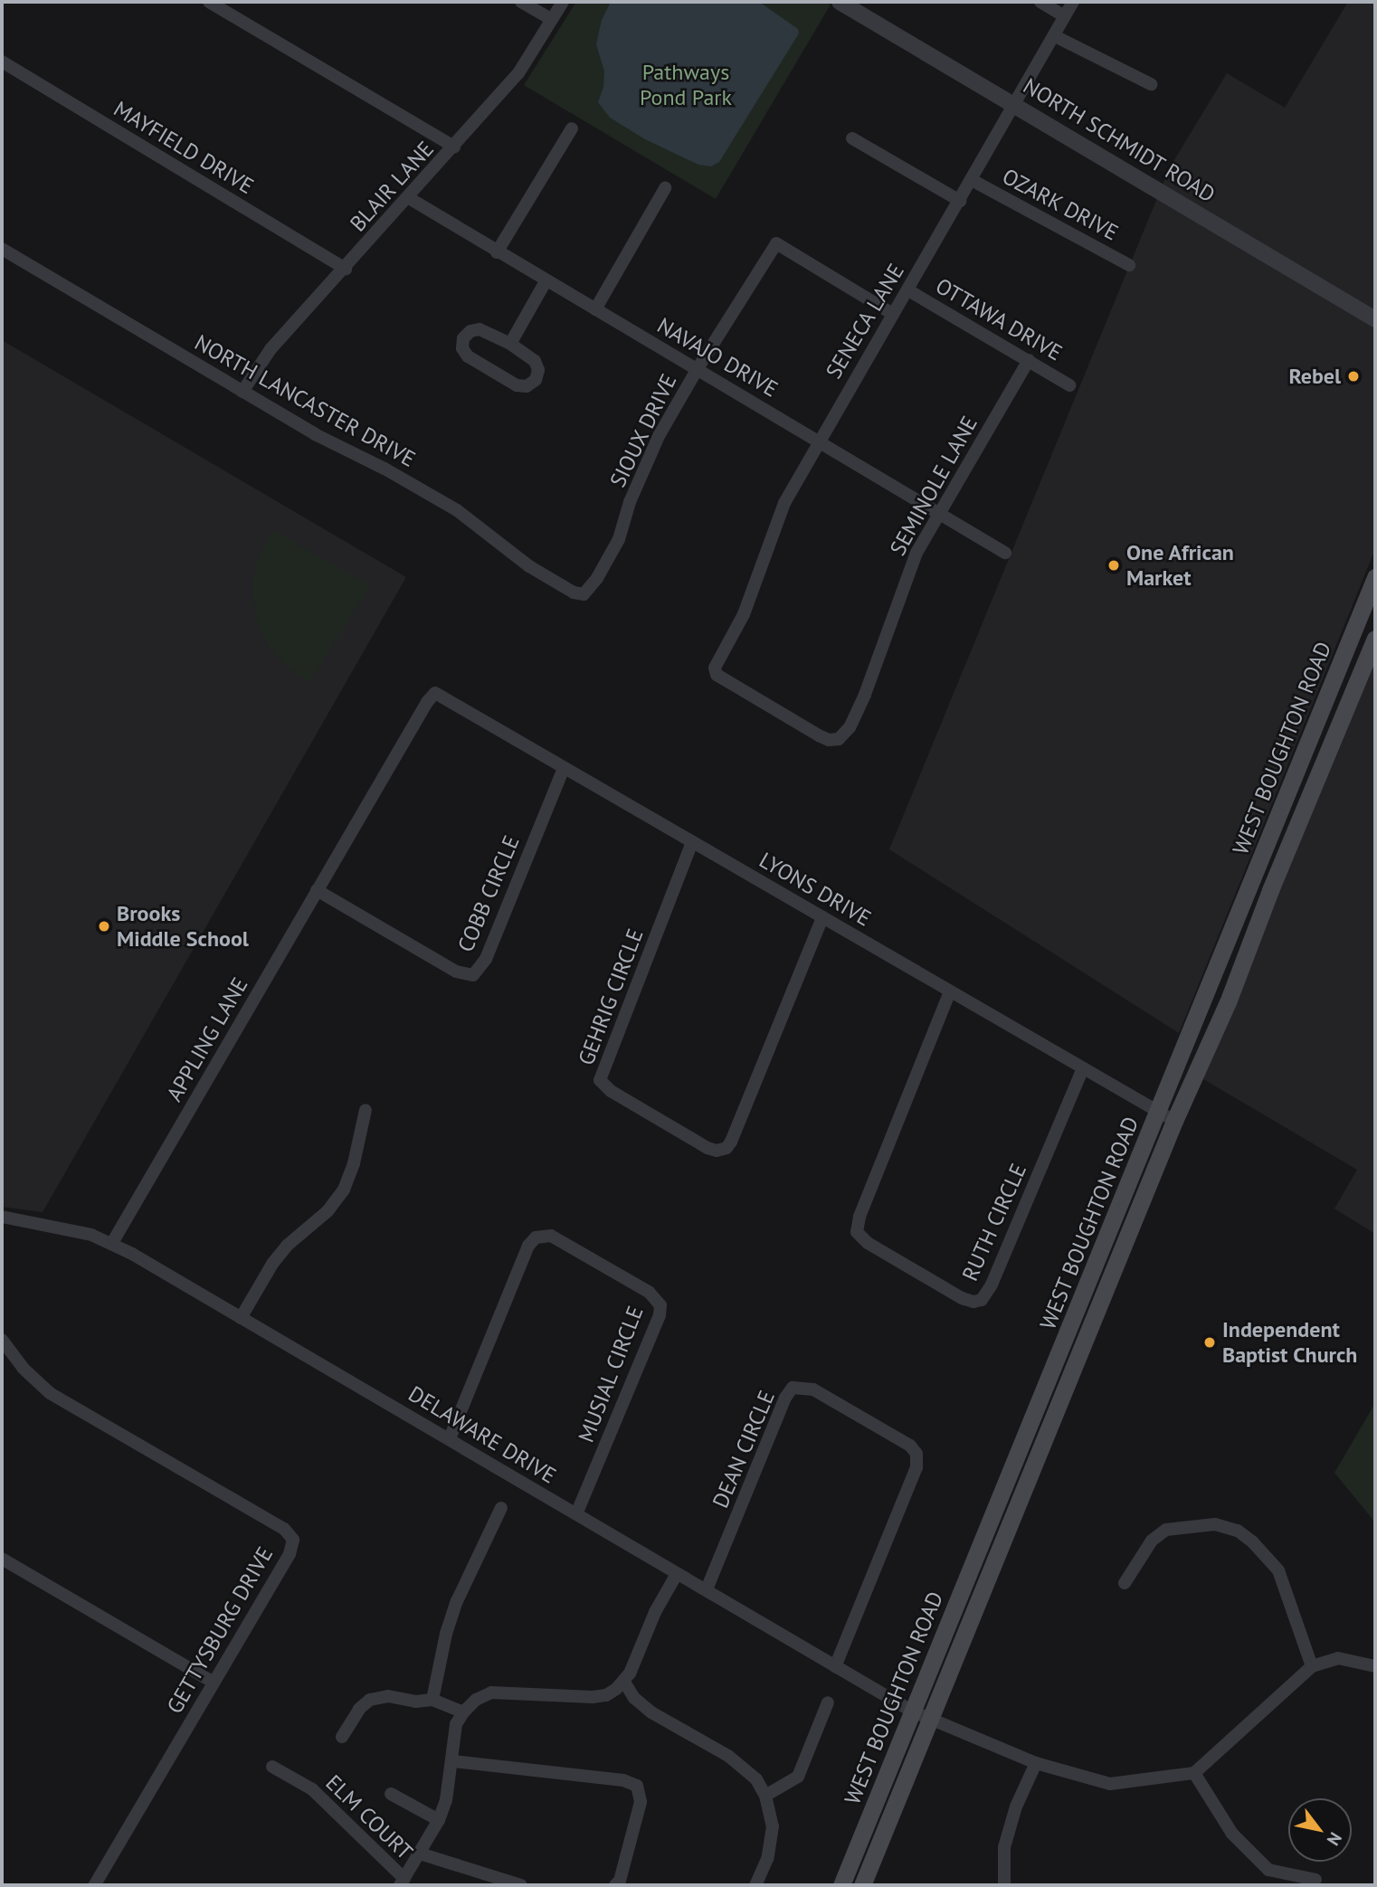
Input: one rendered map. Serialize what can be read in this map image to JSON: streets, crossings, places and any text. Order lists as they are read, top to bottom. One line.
{"streets":{"main road":["WEST BOUGHTON ROAD"],"street":["NORTH SCHMIDT ROAD","MAYFIELD DRIVE","BLAIR LANE","OZARK DRIVE","OTTAWA DRIVE","SENECA LANE","NAVAJO DRIVE","NORTH LANCASTER DRIVE","SIOUX DRIVE","SEMINOLE LANE","LYONS DRIVE","COBB CIRCLE","GEHRIG CIRCLE","APPLING LANE","RUTH CIRCLE","MUSIAL CIRCLE","DELAWARE DRIVE","DEAN CIRCLE","GETTYSBURG DRIVE","ELM COURT"]},"crossings":[["NORTH SCHMIDT ROAD","SENECA LANE"],["MAYFIELD DRIVE","BLAIR LANE"],["BLAIR LANE","NAVAJO DRIVE"],["BLAIR LANE","NORTH LANCASTER DRIVE"],["OZARK DRIVE","SENECA LANE"],["OTTAWA DRIVE","SENECA LANE"],["OTTAWA DRIVE","SEMINOLE LANE"],["SENECA LANE","NAVAJO DRIVE"],["SENECA LANE","SIOUX DRIVE"],["SENECA LANE","SEMINOLE LANE"],["NAVAJO DRIVE","SIOUX DRIVE"],["NAVAJO DRIVE","SEMINOLE LANE"],["NORTH LANCASTER DRIVE","SIOUX DRIVE"],["WEST BOUGHTON ROAD","LYONS DRIVE"],["WEST BOUGHTON ROAD","DELAWARE DRIVE"],["LYONS DRIVE","COBB CIRCLE"],["LYONS DRIVE","GEHRIG CIRCLE"],["LYONS DRIVE","APPLING LANE"],["LYONS DRIVE","RUTH CIRCLE"],["COBB CIRCLE","APPLING LANE"],["APPLING LANE","DELAWARE DRIVE"],["MUSIAL CIRCLE","DELAWARE DRIVE"],["DELAWARE DRIVE","DEAN CIRCLE"]],"parks":["Pathways Pond Park"],"places":["Rebel","One African Market","Brooks Middle School","Independent Baptist Church"],"north":"bottom right"}
